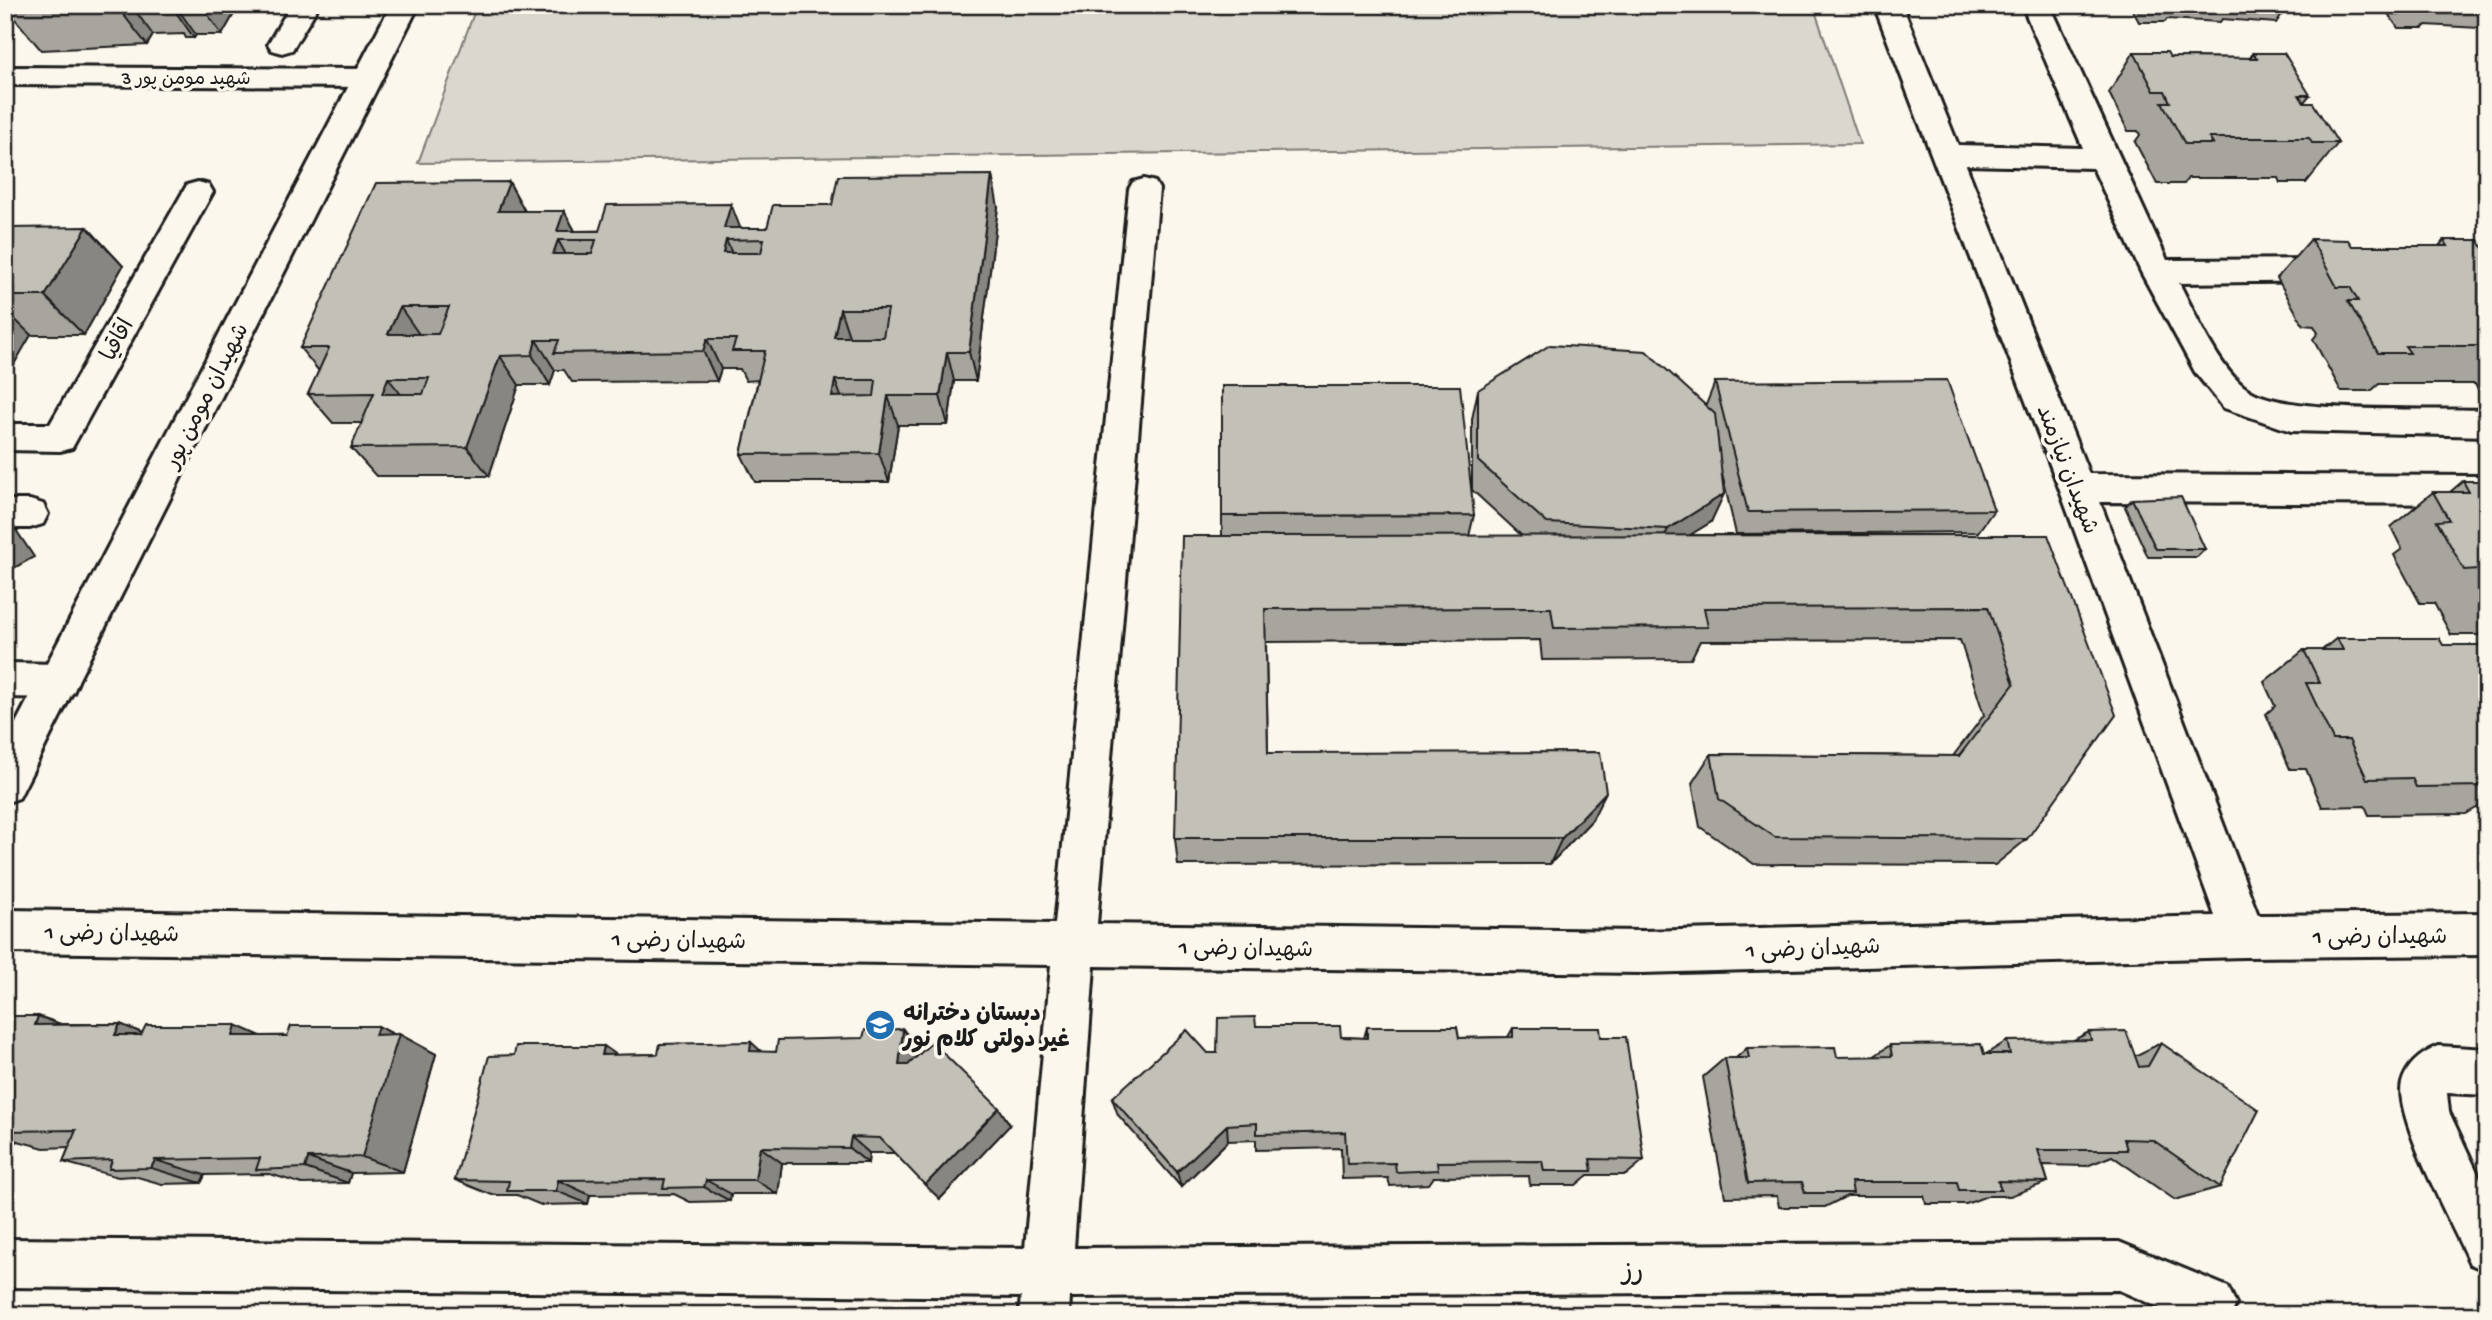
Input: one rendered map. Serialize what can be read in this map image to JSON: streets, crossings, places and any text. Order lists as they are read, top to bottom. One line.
{"streets":{"street":["شهید مومن پور 3","اقاقیا","شهیدان مومن پور","شهیدان نیازمند","شهیدان رضی 1","رز"]},"crossings":[["شهید مومن پور 3","شهیدان مومن پور"],["شهیدان نیازمند","شهیدان رضی 1"]],"places":{"school or university":["دبستان دخترانه غیر دولتی کلام نور"]}}
